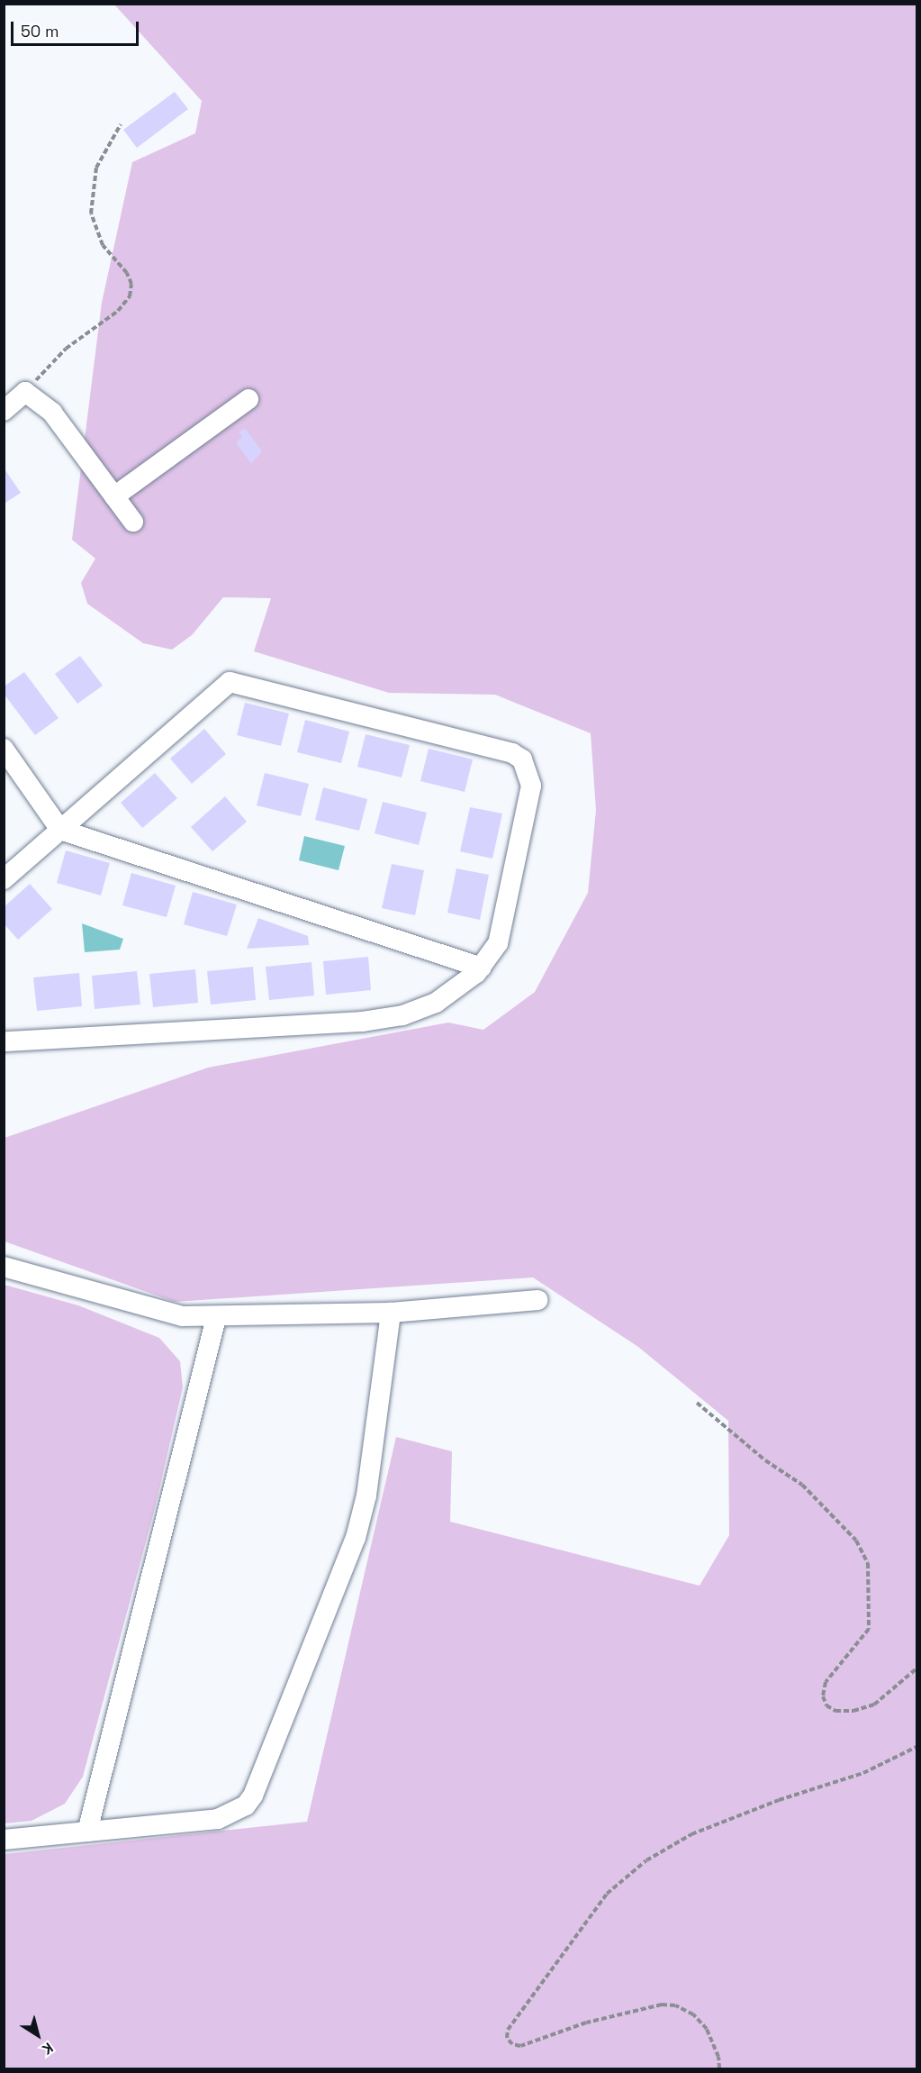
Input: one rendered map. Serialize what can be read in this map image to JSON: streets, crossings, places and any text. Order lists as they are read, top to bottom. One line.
{"scale_bar":"50 m","north":"bottom right"}
